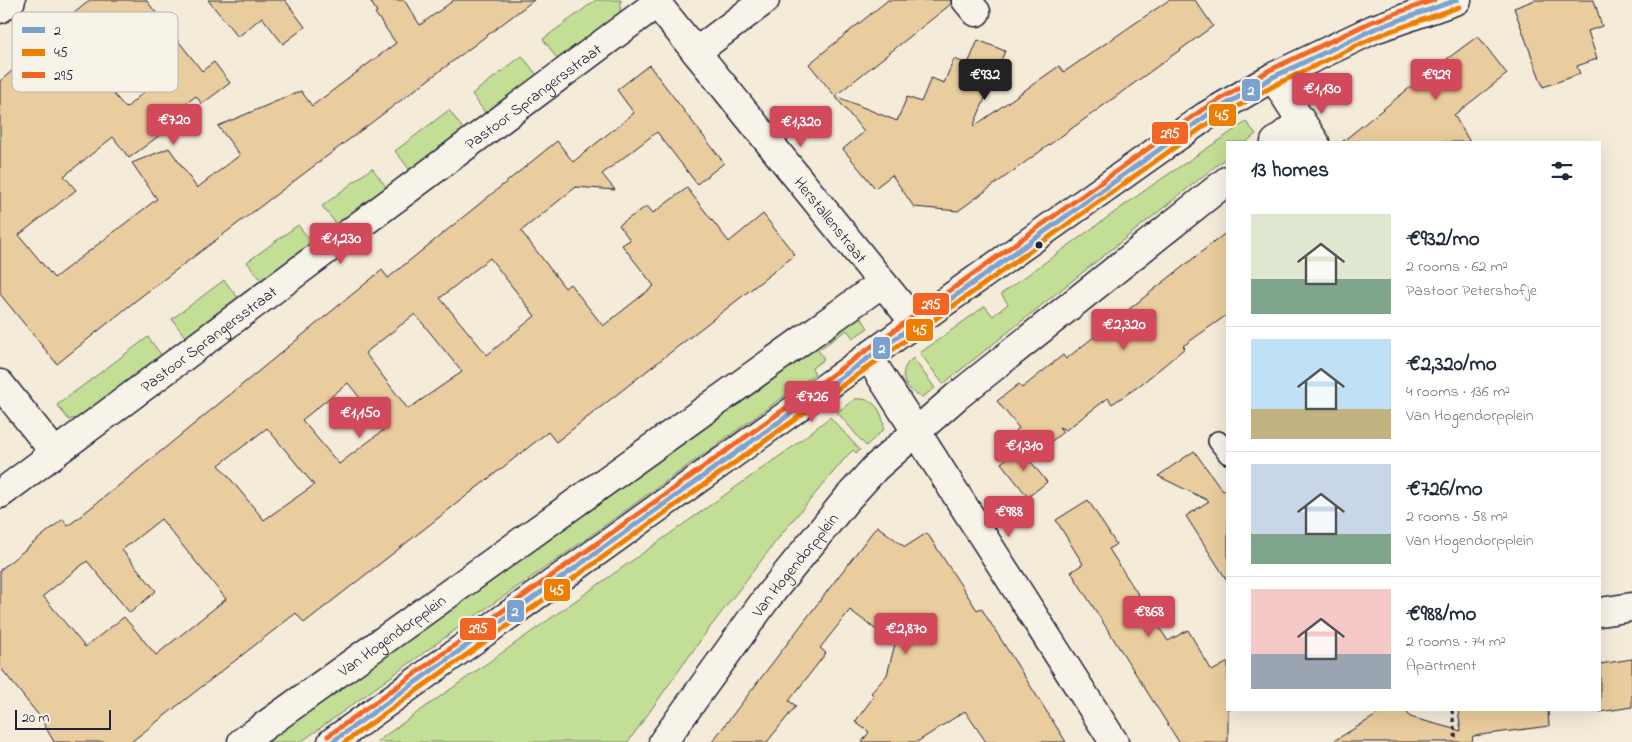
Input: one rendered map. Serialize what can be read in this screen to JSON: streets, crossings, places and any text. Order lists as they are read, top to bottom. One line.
{"streets":{"street":["Pastoor Sprangersstraat","Herstallenstraat","Van Hogendorpplein"]},"crossings":[["Pastoor Sprangersstraat","Herstallenstraat"],["Herstallenstraat","Van Hogendorpplein"]],"lines":["transit line 2","transit line 295","transit line 45"],"legend":["2","45","295"],"scale_bar":"20 m","page":{"price":["€932","€929","€1,130","€720","€1,320","€1,230","€2,320","€726","€1,150","€1,310","€988","€868","€2,870"],"heading":"13 homes","list":[{"name":"€932/mo","note":"2 rooms · 62 m² · Pastoor Petershofje"},{"name":"€2,320/mo","note":"4 rooms · 136 m² · Van Hogendorpplein"},{"name":"€726/mo","note":"2 rooms · 58 m² · Van Hogendorpplein"},{"name":"€988/mo","note":"2 rooms · 74 m² · Apartment"}],"scale":"20 m"}}
